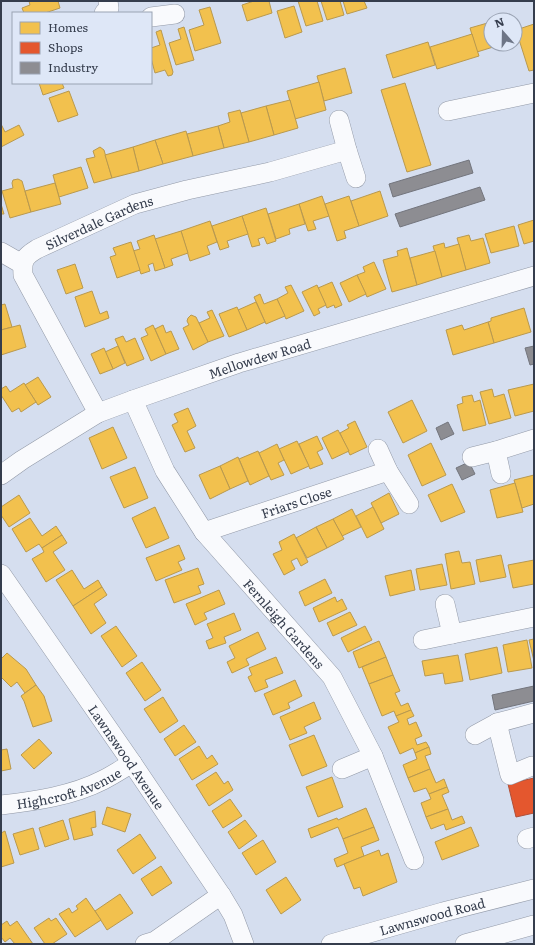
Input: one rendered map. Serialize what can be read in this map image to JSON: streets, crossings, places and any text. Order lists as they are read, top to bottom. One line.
{"streets":{"street":["Silverdale Gardens","Mellowdew Road","Friars Close","Fernleigh Gardens","Lawnswood Avenue","Highcroft Avenue","Lawnswood Road"]},"crossings":[["Mellowdew Road","Fernleigh Gardens"],["Friars Close","Fernleigh Gardens"],["Lawnswood Avenue","Highcroft Avenue"]],"legend":["Homes","Shops","Industry"],"north":"top"}
